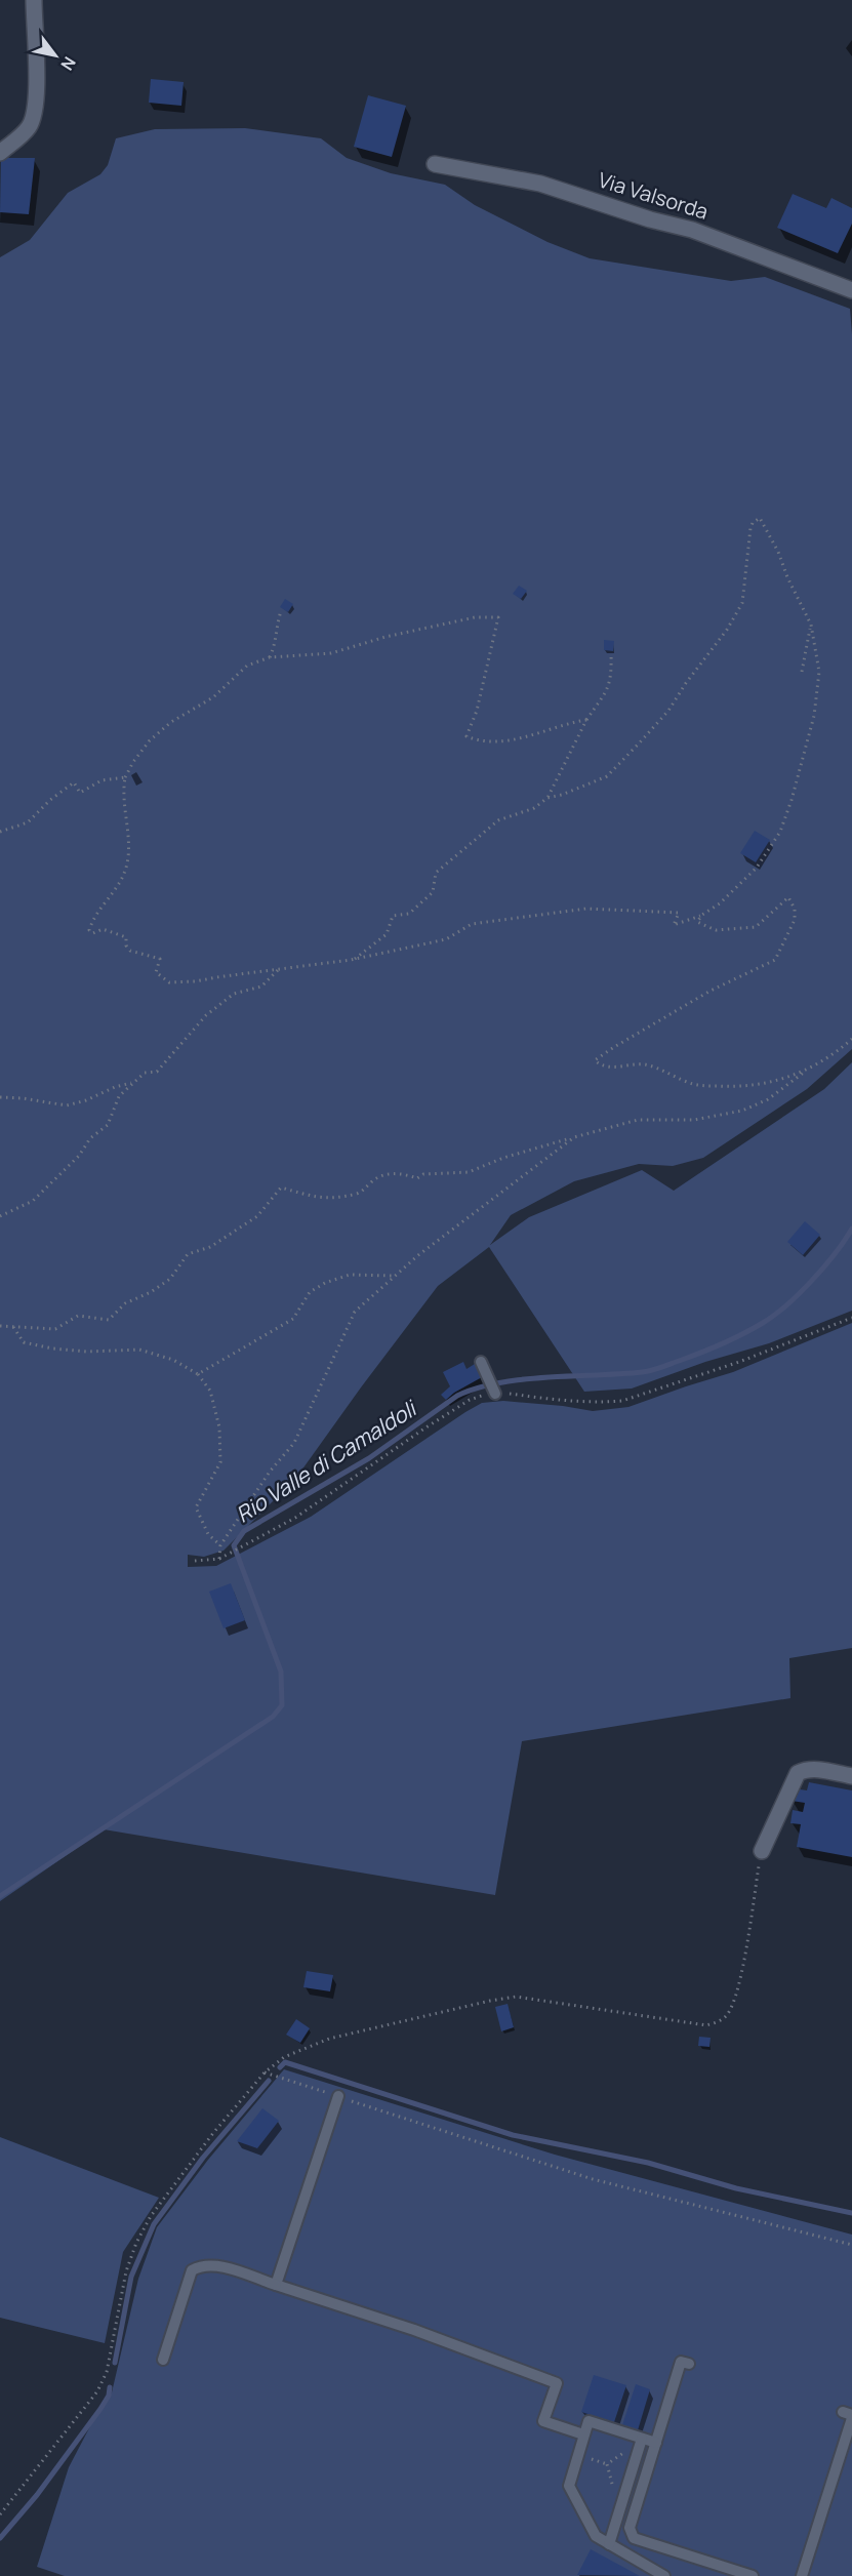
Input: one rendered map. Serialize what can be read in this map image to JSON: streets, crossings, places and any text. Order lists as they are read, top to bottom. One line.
{"streets":{"street":["Via Valsorda"]},"water":["Rio Valle di Camaldoli"],"north":"bottom right"}
